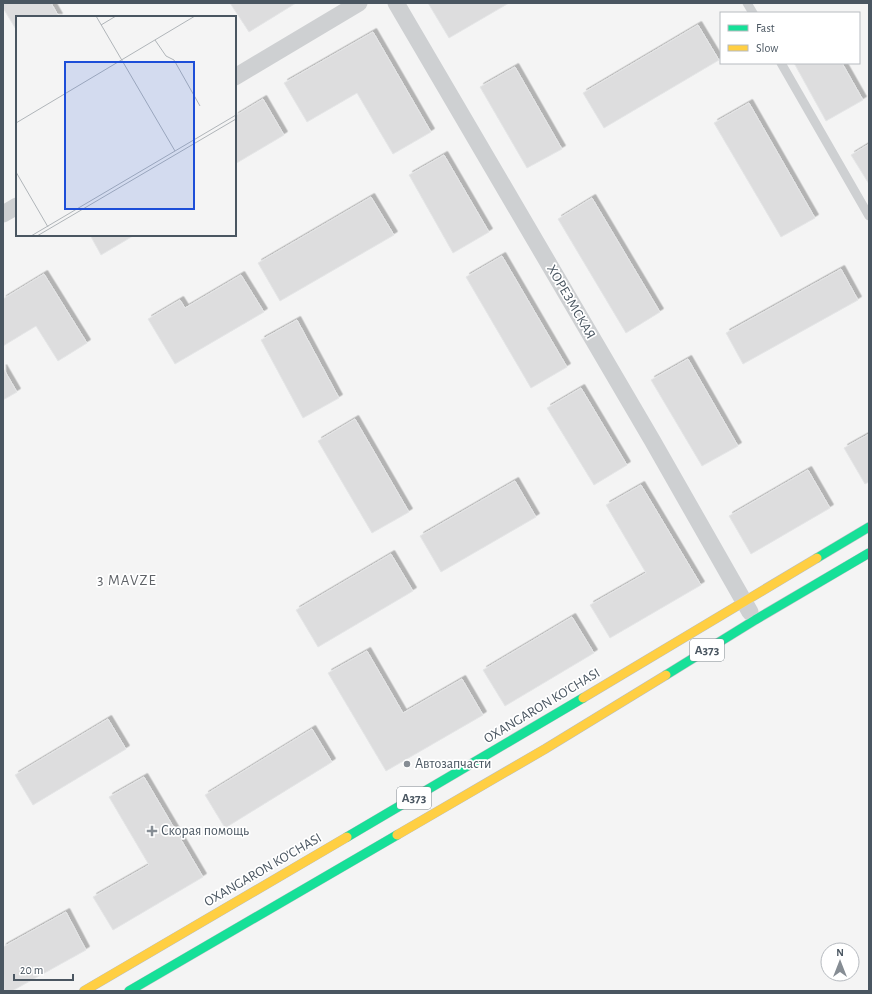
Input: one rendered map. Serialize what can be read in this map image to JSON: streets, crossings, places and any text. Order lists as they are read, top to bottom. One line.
{"streets":{"highway":["A373","OXANGARON KO'CHASI"],"street":["ХОРЕЗМСКАЯ"]},"crossings":[["ХОРЕЗМСКАЯ","OXANGARON KO'CHASI"]],"districts":["3 MAVZE"],"places":{"other":["Автозапчасти"],"health":["Скорая помощь"]},"legend":["Fast","Slow"],"scale_bar":"20 m","north":"top"}
